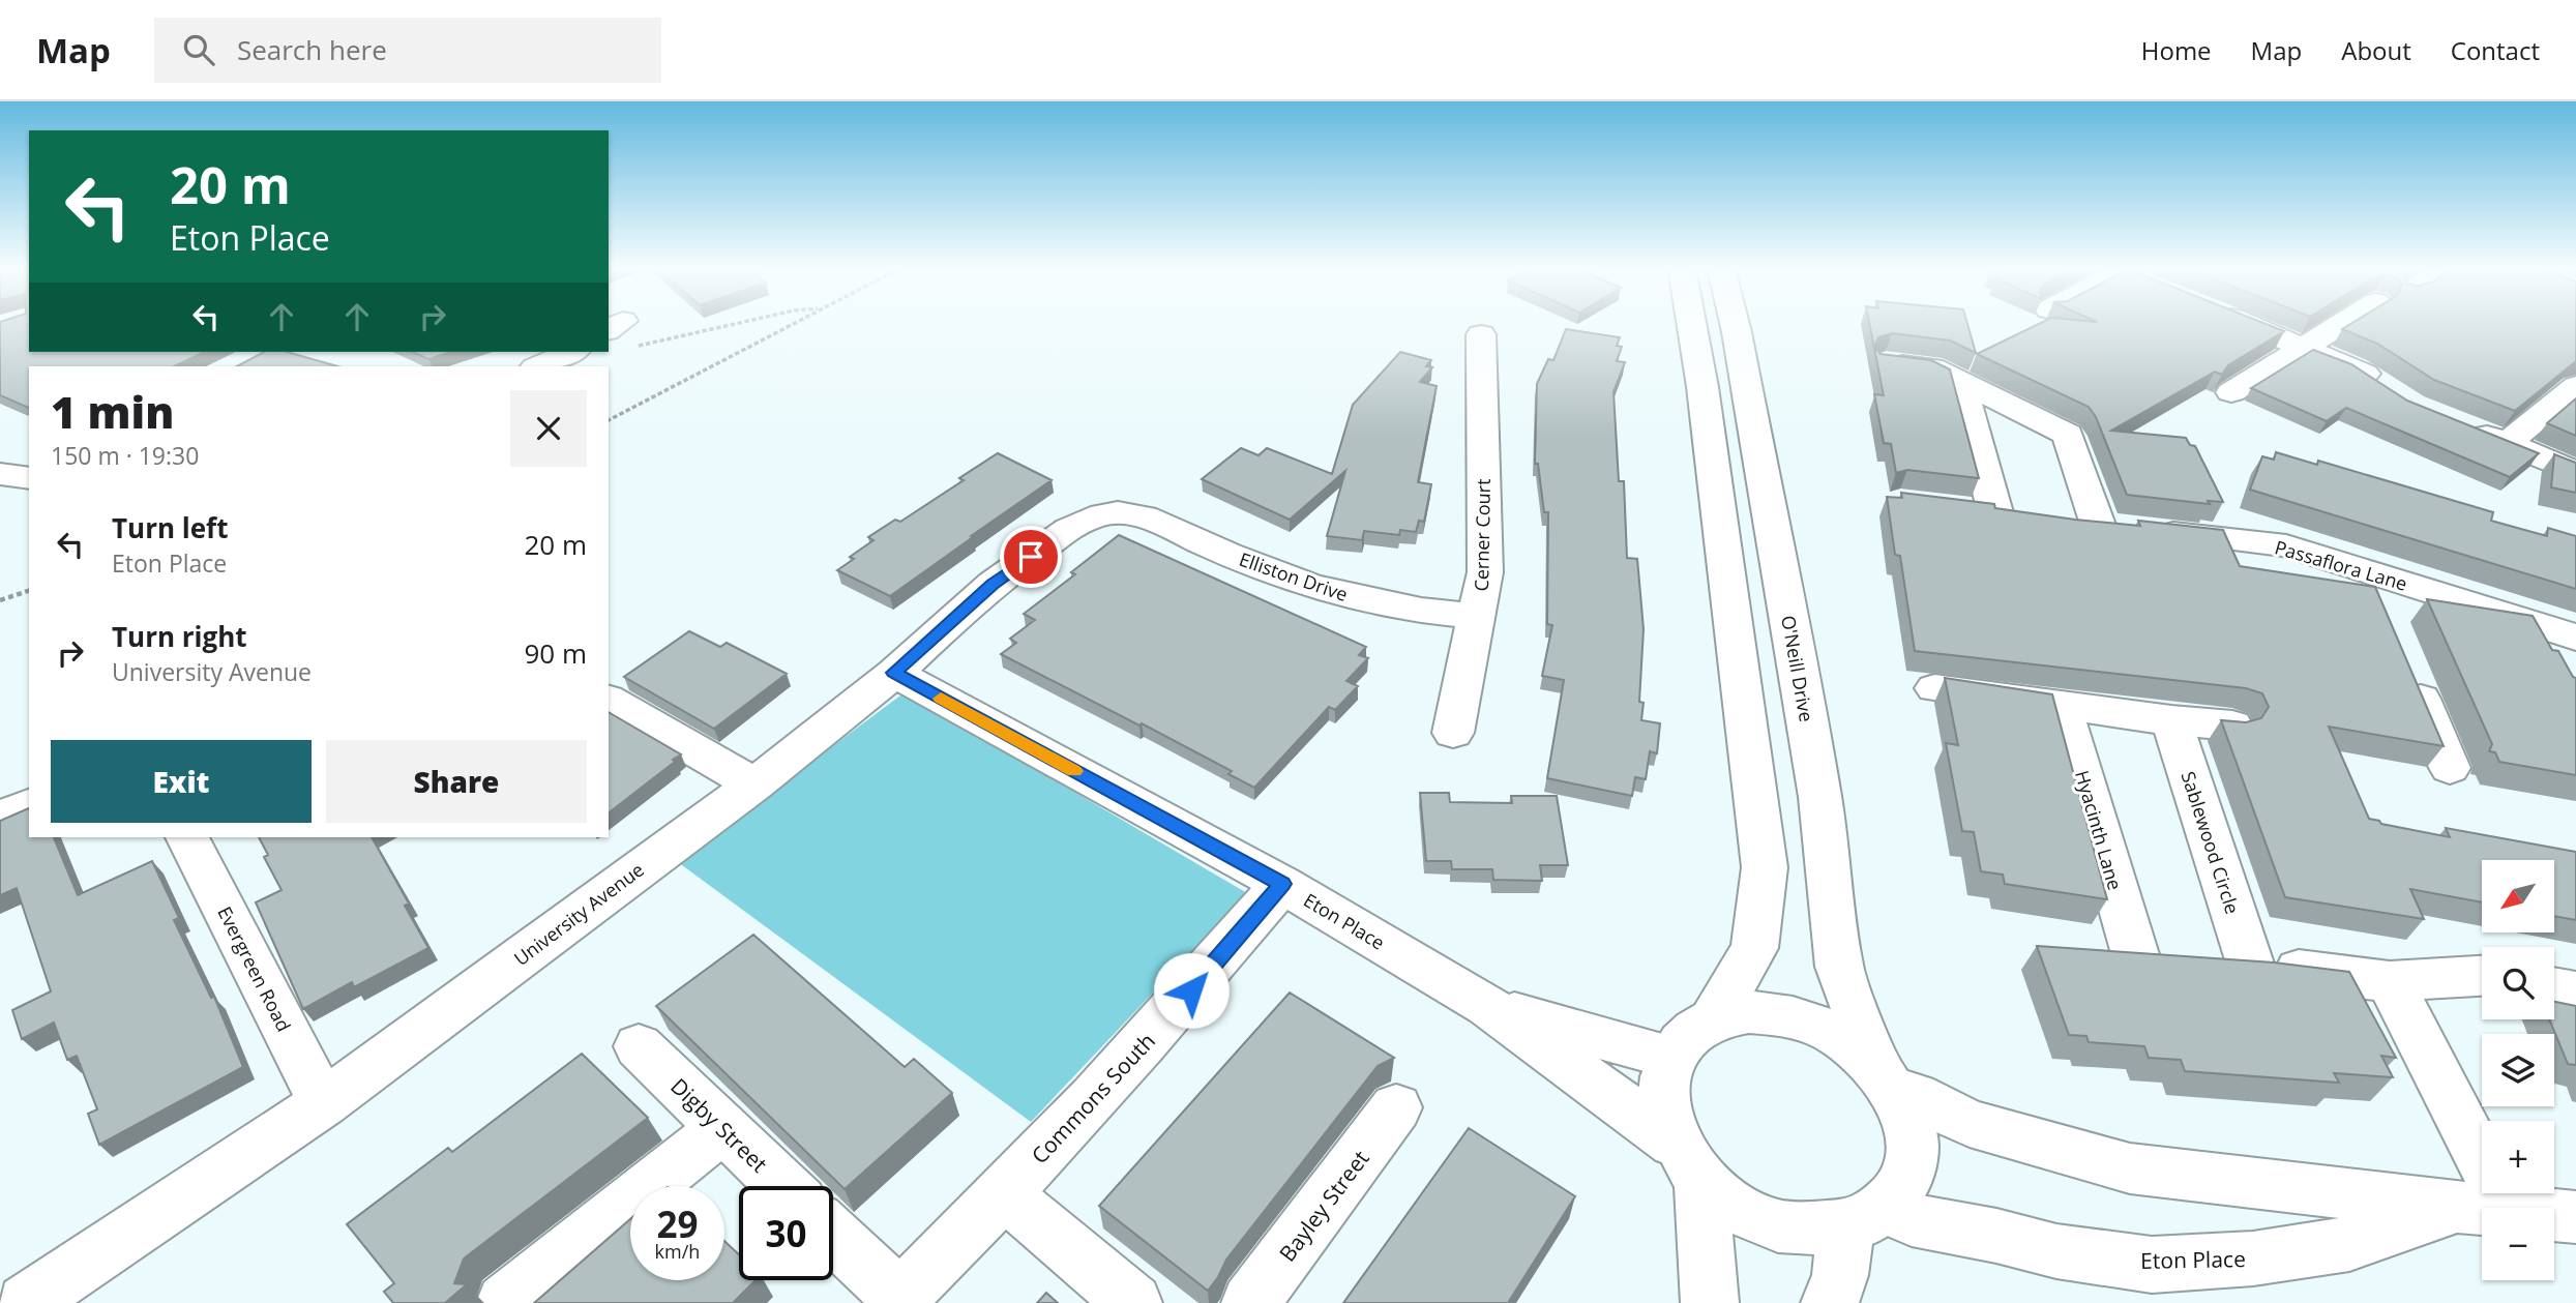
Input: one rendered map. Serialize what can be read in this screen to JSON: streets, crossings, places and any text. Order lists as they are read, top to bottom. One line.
{"streets":{"street":["Cerner Court","Passaflora Lane","Elliston Drive","O'Neill Drive","Hyacinth Lane","Sablewood Circle","University Avenue","Eton Place","Evergreen Road","Commons South","Digby Street","Bayley Street"]},"crossings":[["Cerner Court","Elliston Drive"],["Elliston Drive","University Avenue"],["O'Neill Drive","Eton Place"],["Hyacinth Lane","Sablewood Circle"],["University Avenue","Eton Place"],["University Avenue","Evergreen Road"],["Eton Place","Commons South"]],"north":"bottom left","page":{"header":"Map","search":"Search here","nav":["Home","Map","About","Contact"],"turn":["20 m","Eton Place"],"heading":["1 min","150 m · 19:30"],"list":[{"name":"Turn left","note":"Eton Place","value":"20 m"},{"name":"Turn right","note":"University Avenue","value":"90 m"}],"buttons":["Exit","Share"],"map_buttons":["+","−"],"speed":"29 km/h","limit":"30"}}
